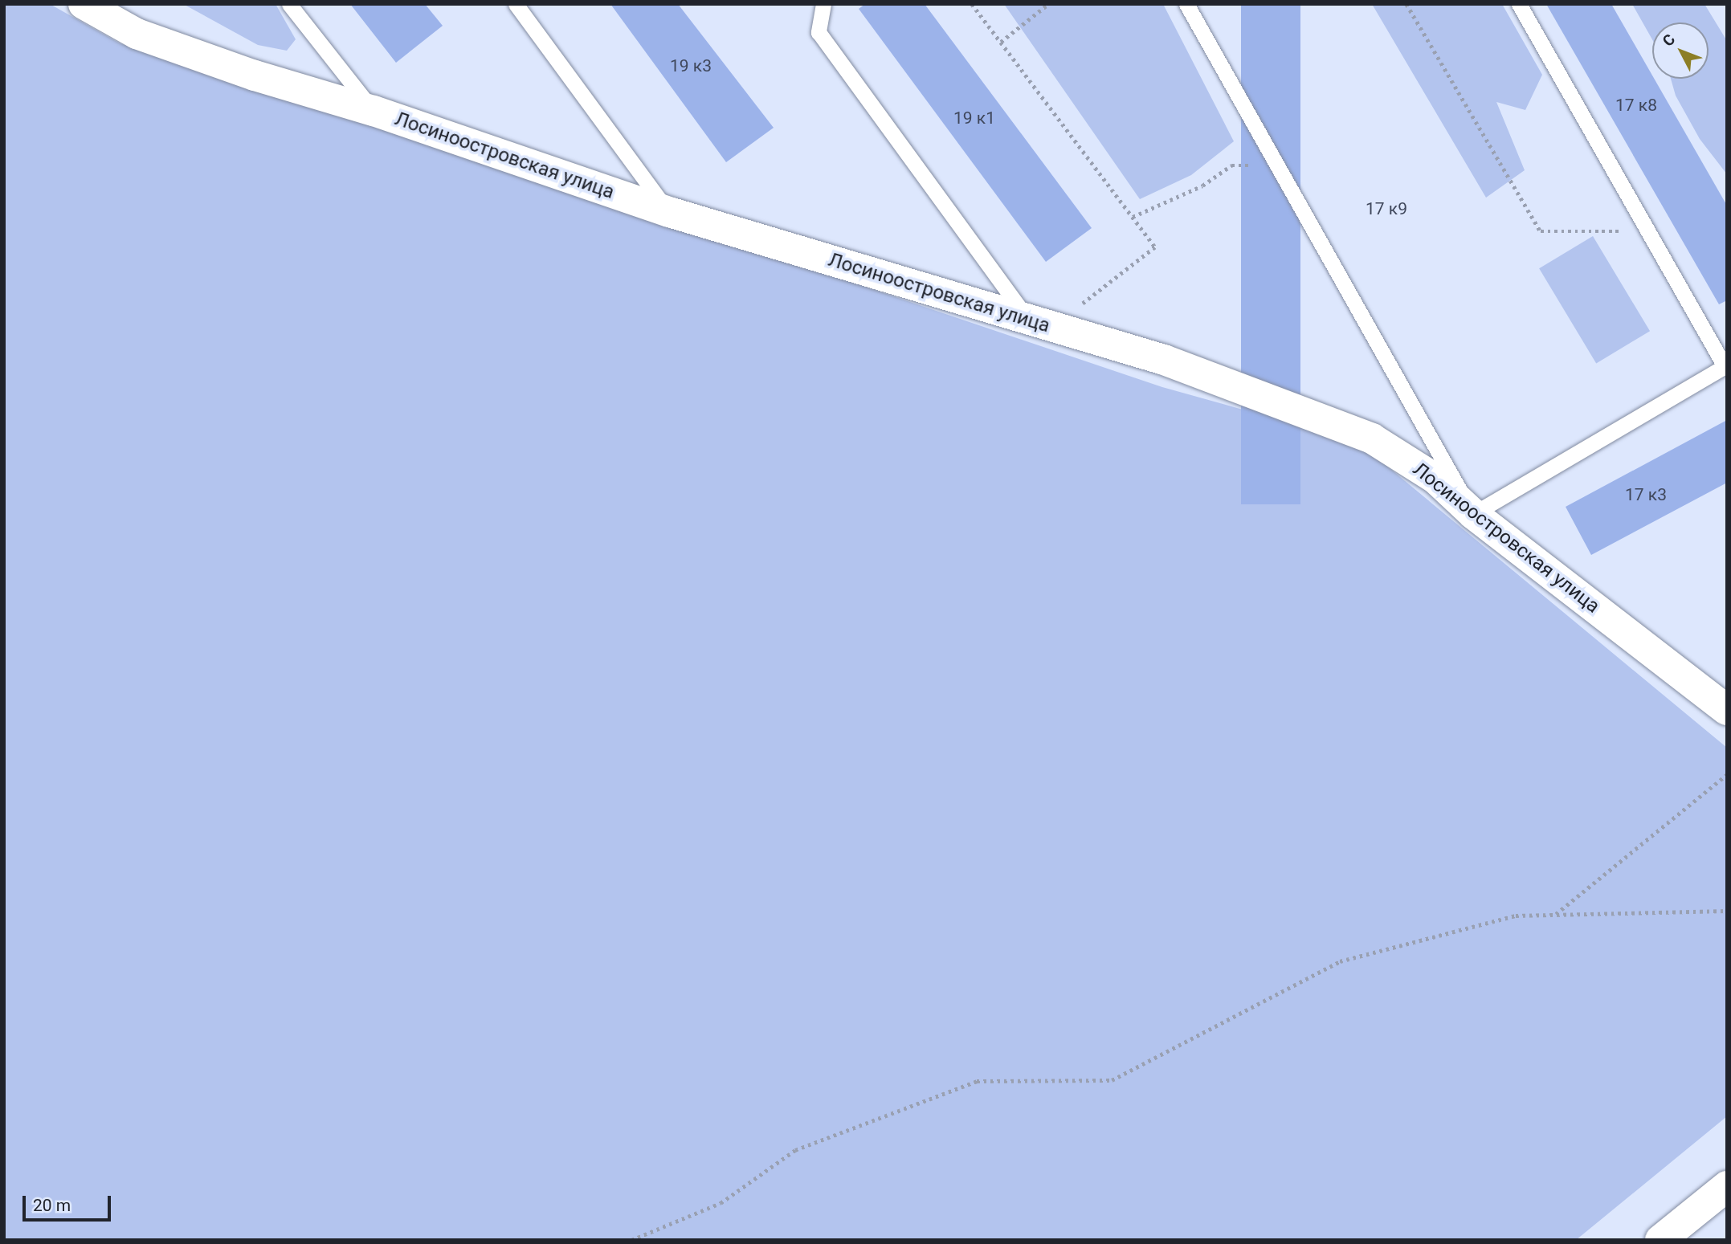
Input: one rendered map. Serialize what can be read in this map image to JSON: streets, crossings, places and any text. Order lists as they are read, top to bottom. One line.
{"streets":{"street":["Лосиноостровская улица"]},"house_numbers":["19 к3","17 к8","19 к1","17 к9","17 к3"],"scale_bar":"20 m","north":"top left"}
